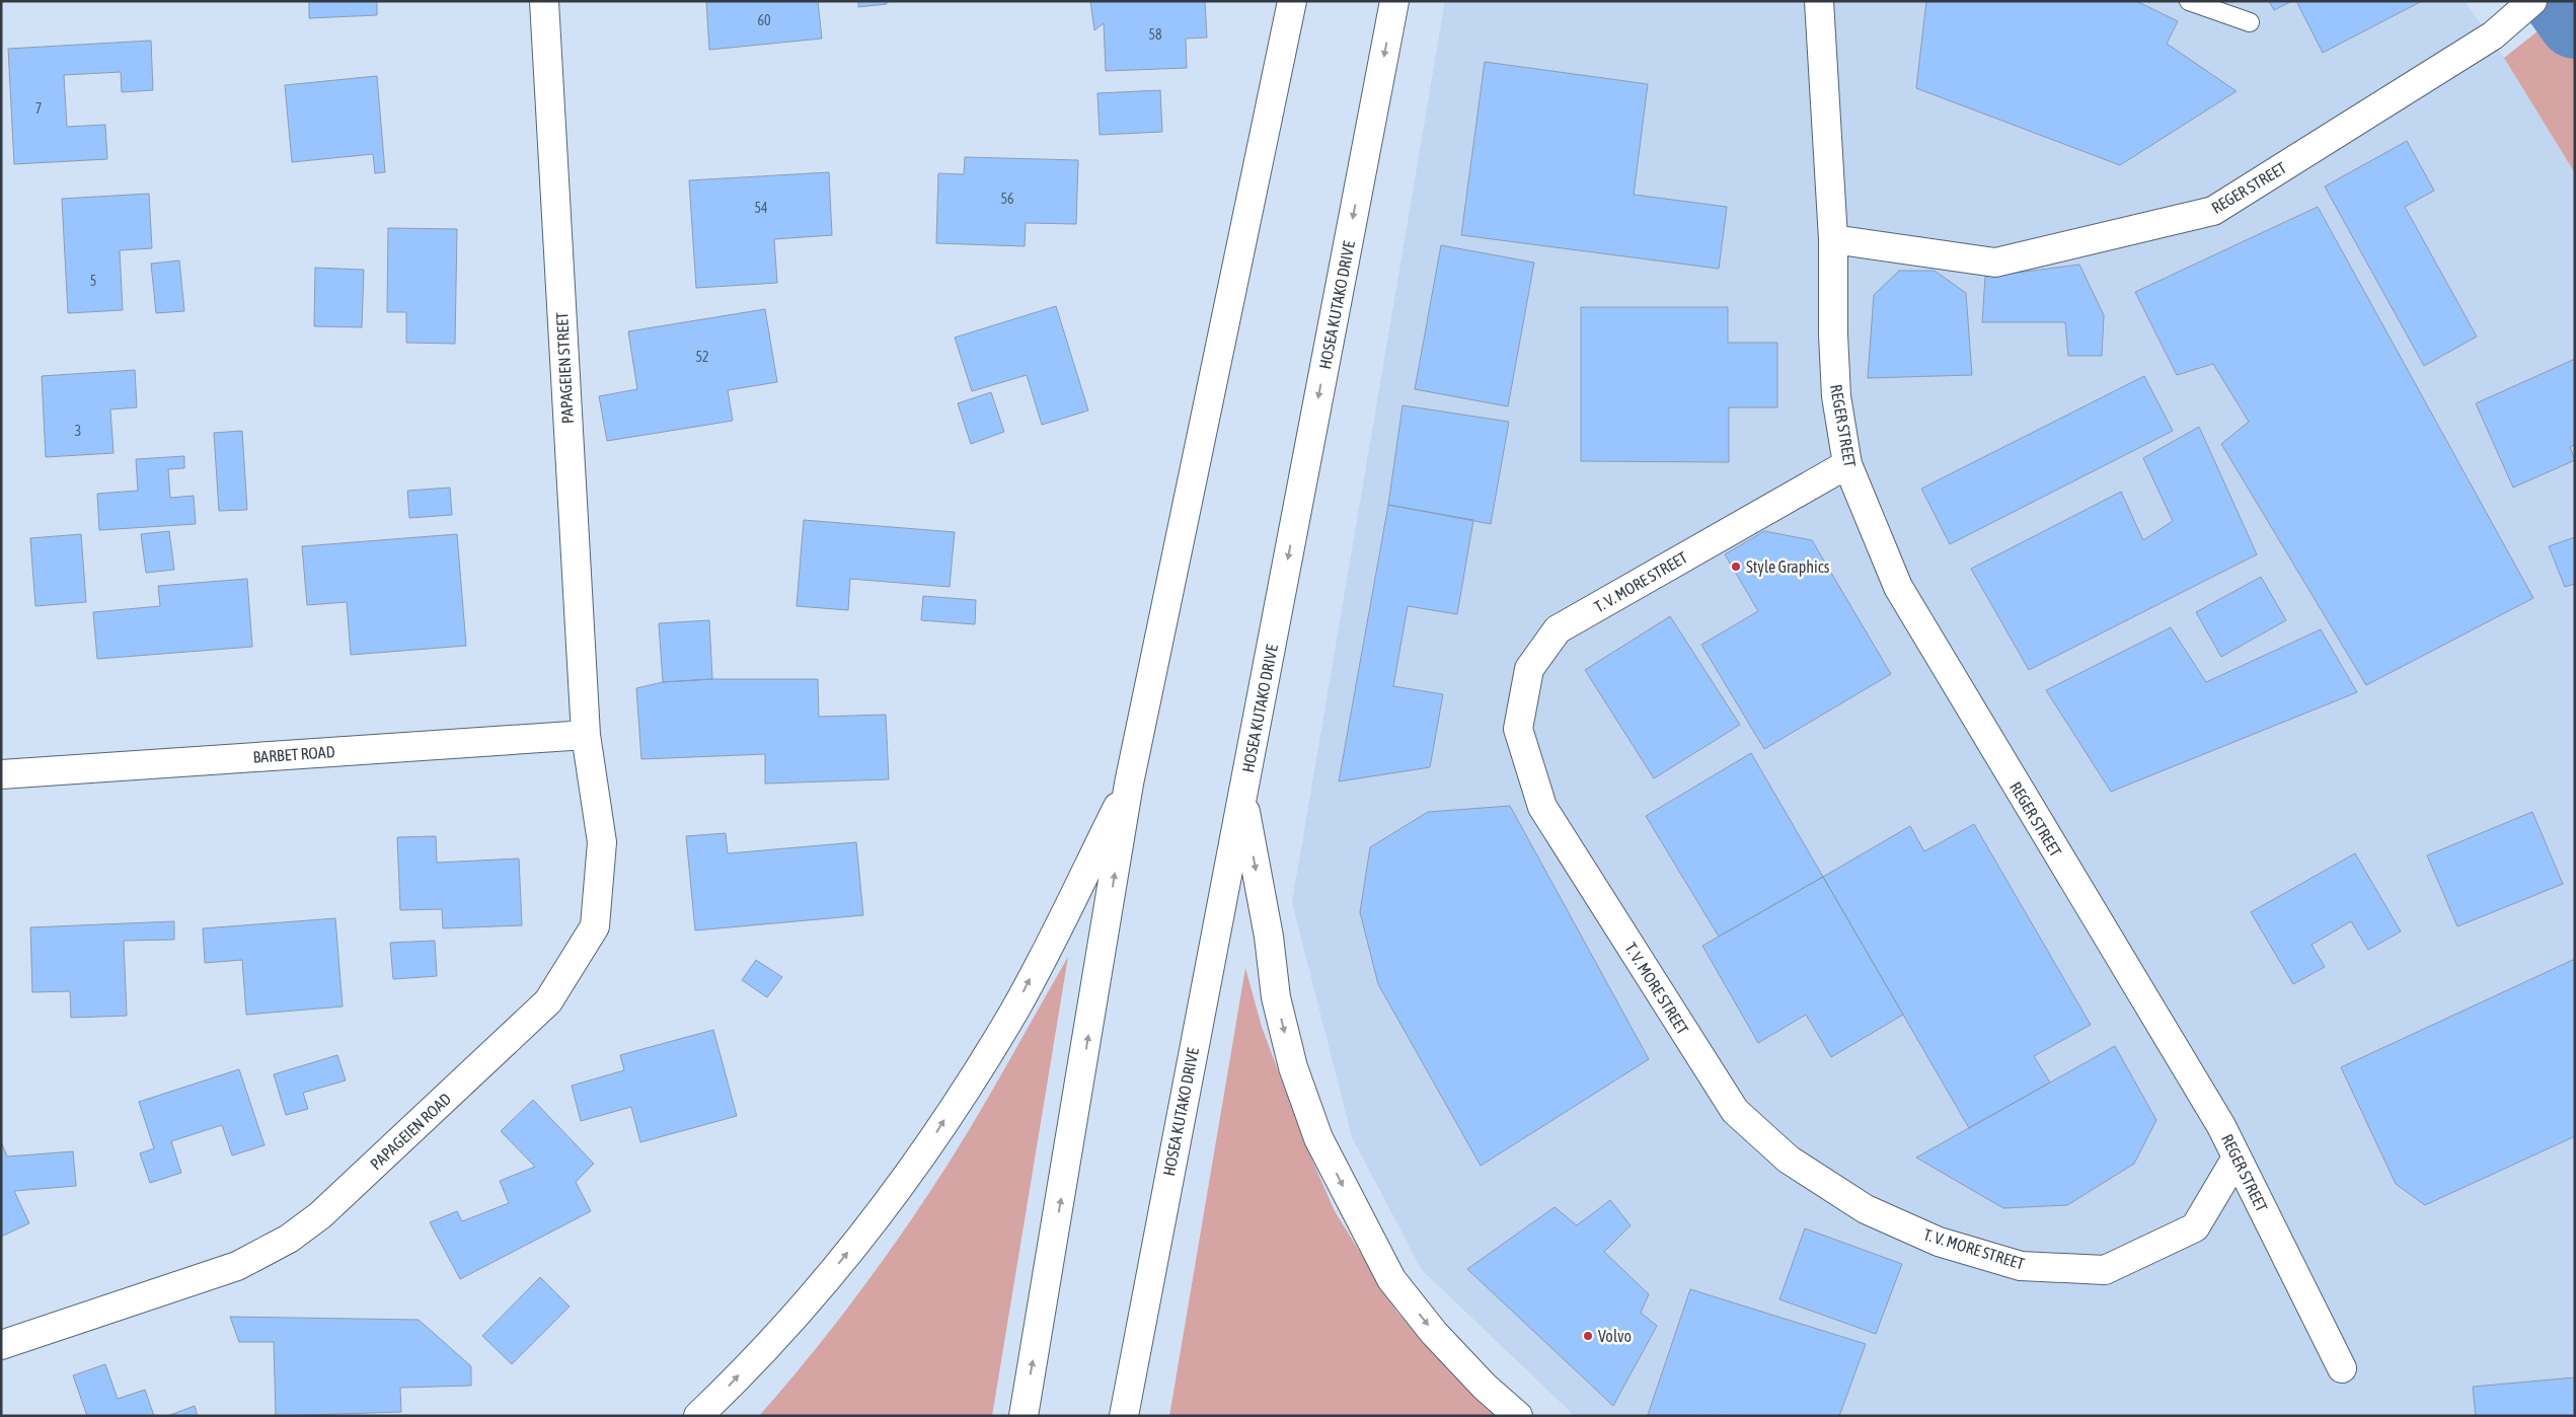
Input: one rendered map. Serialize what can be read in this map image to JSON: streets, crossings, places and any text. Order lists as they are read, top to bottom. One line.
{"streets":{"street":["REGER STREET","HOSEA KUTAKO DRIVE","PAPAGEIEN STREET","T. V. MORE STREET","BARBET ROAD","PAPAGEIEN ROAD"]},"crossings":[["REGER STREET","T. V. MORE STREET"],["PAPAGEIEN STREET","BARBET ROAD"],["PAPAGEIEN STREET","PAPAGEIEN ROAD"],["BARBET ROAD","PAPAGEIEN ROAD"]],"places":["Style Graphics","Volvo"],"house_numbers":["60","58","7","56","54","5","52","3"]}
